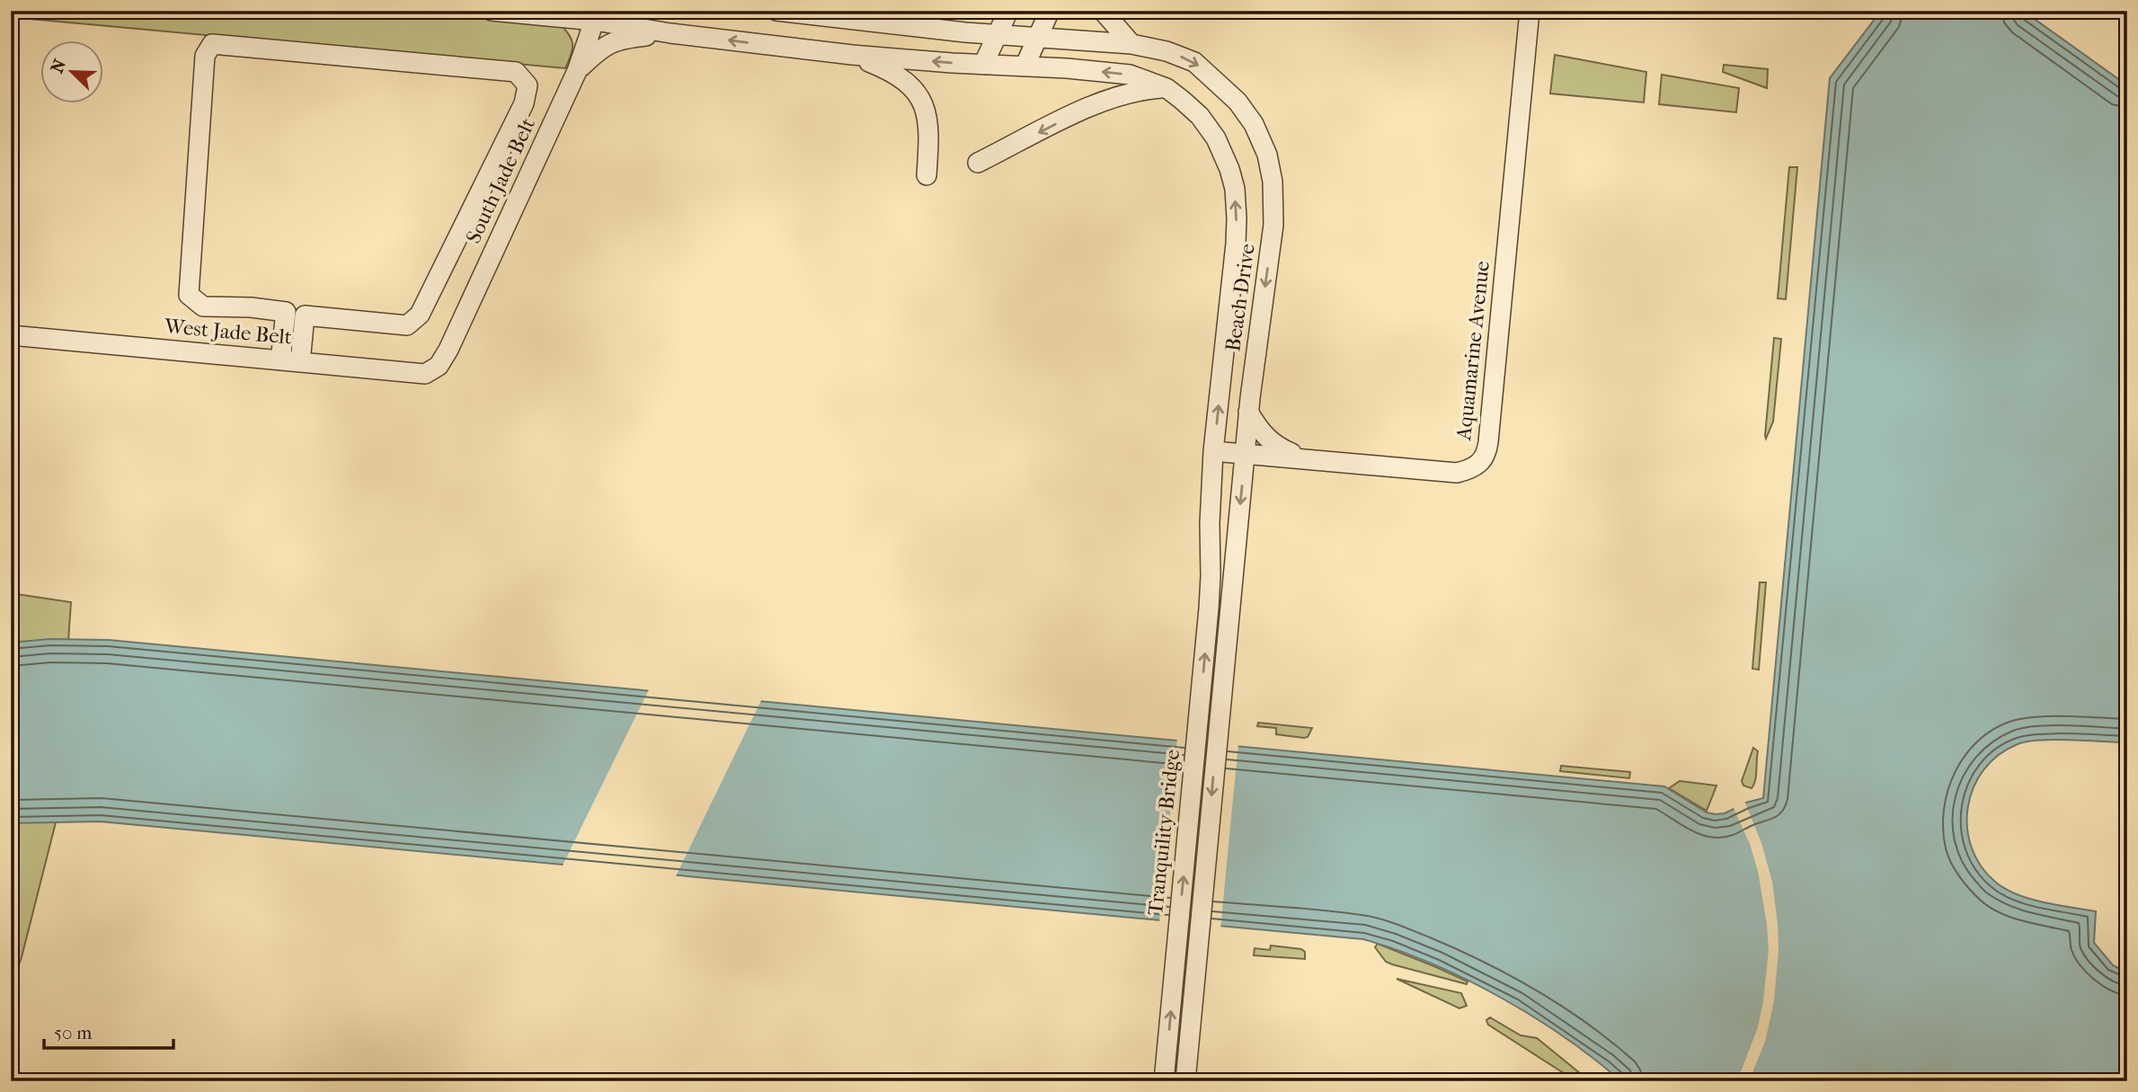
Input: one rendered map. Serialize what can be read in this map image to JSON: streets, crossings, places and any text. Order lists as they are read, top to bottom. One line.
{"streets":{"street":["South Jade Belt","Beach Drive","West Jade Belt","Aquamarine Avenue","Tranquility Bridge"]},"crossings":[["South Jade Belt","West Jade Belt"],["Beach Drive","Aquamarine Avenue"],["Beach Drive","Tranquility Bridge"]],"one_way":["Tranquility Bridge"],"scale_bar":"50 m","north":"top left"}
